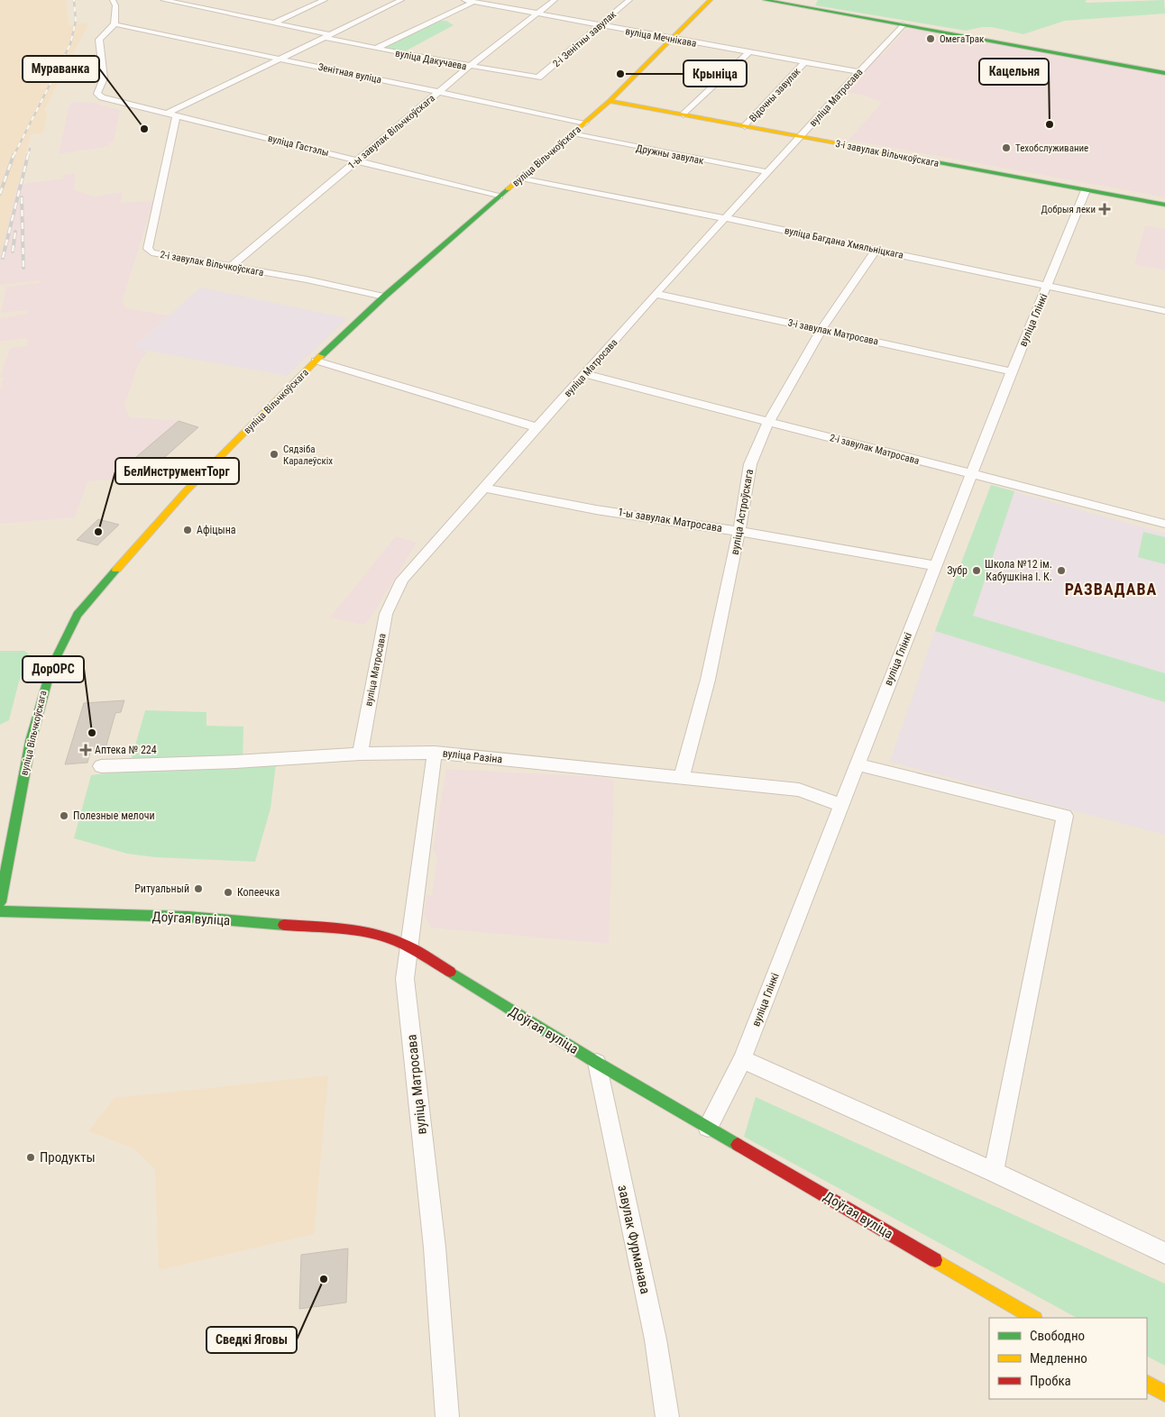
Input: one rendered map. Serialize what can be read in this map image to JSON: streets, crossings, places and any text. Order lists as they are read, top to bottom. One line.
{"streets":{"main road":["3-і завулак Вільчкоўскага","вуліца Вільчкоўскага","Доўгая вуліца"],"street":["вуліца Мечнікава","2-і Зенітны завулак","вуліца Дакучаева","Зенітная вуліца","Відочны завулак","вуліца Матросава","1-ы завулак Вільчкоўскага","вуліца Гастэлы","Дружны завулак","вуліца Багдана Хмяльніцкага","2-і завулак Вільчкоўскага","вуліца Глінкі","3-і завулак Матросава","2-і завулак Матросава","вуліца Астроўскага","1-ы завулак Матросава","вуліца Разіна","завулак Фурманава"]},"crossings":[["вуліца Мечнікава","2-і Зенітны завулак"],["вуліца Мечнікава","Відочны завулак"],["вуліца Мечнікава","вуліца Матросава"],["вуліца Мечнікава","1-ы завулак Вільчкоўскага"],["вуліца Мечнікава","вуліца Вільчкоўскага"],["2-і Зенітны завулак","вуліца Дакучаева"],["вуліца Дакучаева","1-ы завулак Вільчкоўскага"],["Зенітная вуліца","1-ы завулак Вільчкоўскага"],["Зенітная вуліца","вуліца Гастэлы"],["Зенітная вуліца","вуліца Вільчкоўскага"],["Відочны завулак","3-і завулак Вільчкоўскага"],["вуліца Матросава","3-і завулак Вільчкоўскага"],["вуліца Матросава","Дружны завулак"],["вуліца Матросава","вуліца Багдана Хмяльніцкага"],["вуліца Матросава","3-і завулак Матросава"],["вуліца Матросава","2-і завулак Матросава"],["вуліца Матросава","1-ы завулак Матросава"],["вуліца Матросава","вуліца Разіна"],["вуліца Матросава","Доўгая вуліца"],["1-ы завулак Вільчкоўскага","вуліца Гастэлы"],["1-ы завулак Вільчкоўскага","2-і завулак Вільчкоўскага"],["вуліца Гастэлы","вуліца Вільчкоўскага"],["вуліца Гастэлы","2-і завулак Вільчкоўскага"],["3-і завулак Вільчкоўскага","вуліца Вільчкоўскага"],["3-і завулак Вільчкоўскага","вуліца Глінкі"],["Дружны завулак","вуліца Вільчкоўскага"],["вуліца Вільчкоўскага","вуліца Багдана Хмяльніцкага"],["вуліца Вільчкоўскага","2-і завулак Вільчкоўскага"],["вуліца Багдана Хмяльніцкага","вуліца Глінкі"],["вуліца Багдана Хмяльніцкага","вуліца Астроўскага"],["вуліца Глінкі","3-і завулак Матросава"],["вуліца Глінкі","2-і завулак Матросава"],["вуліца Глінкі","1-ы завулак Матросава"],["вуліца Глінкі","вуліца Разіна"],["вуліца Глінкі","Доўгая вуліца"],["3-і завулак Матросава","вуліца Астроўскага"],["2-і завулак Матросава","вуліца Астроўскага"],["вуліца Астроўскага","1-ы завулак Матросава"],["вуліца Астроўскага","вуліца Разіна"],["Доўгая вуліца","завулак Фурманава"]],"districts":["РАЗВАДАВА"],"places":{"other":["ОмегаТрак","Крыніца","Кацельня","Мураванка","Техобслуживание","Сядзіба Каралеўскіх","Афіцына","БелИнструментТорг","Зубр","Школа №12 ім. Кабушкіна І. К.","ДорОРС","Полезные мелочи","Ритуальный","Копеечка","Продукты","Сведкі Яговы"],"health":["Добрыя леки","Аптека № 224"]},"legend":["Свободно","Медленно","Пробка"]}
